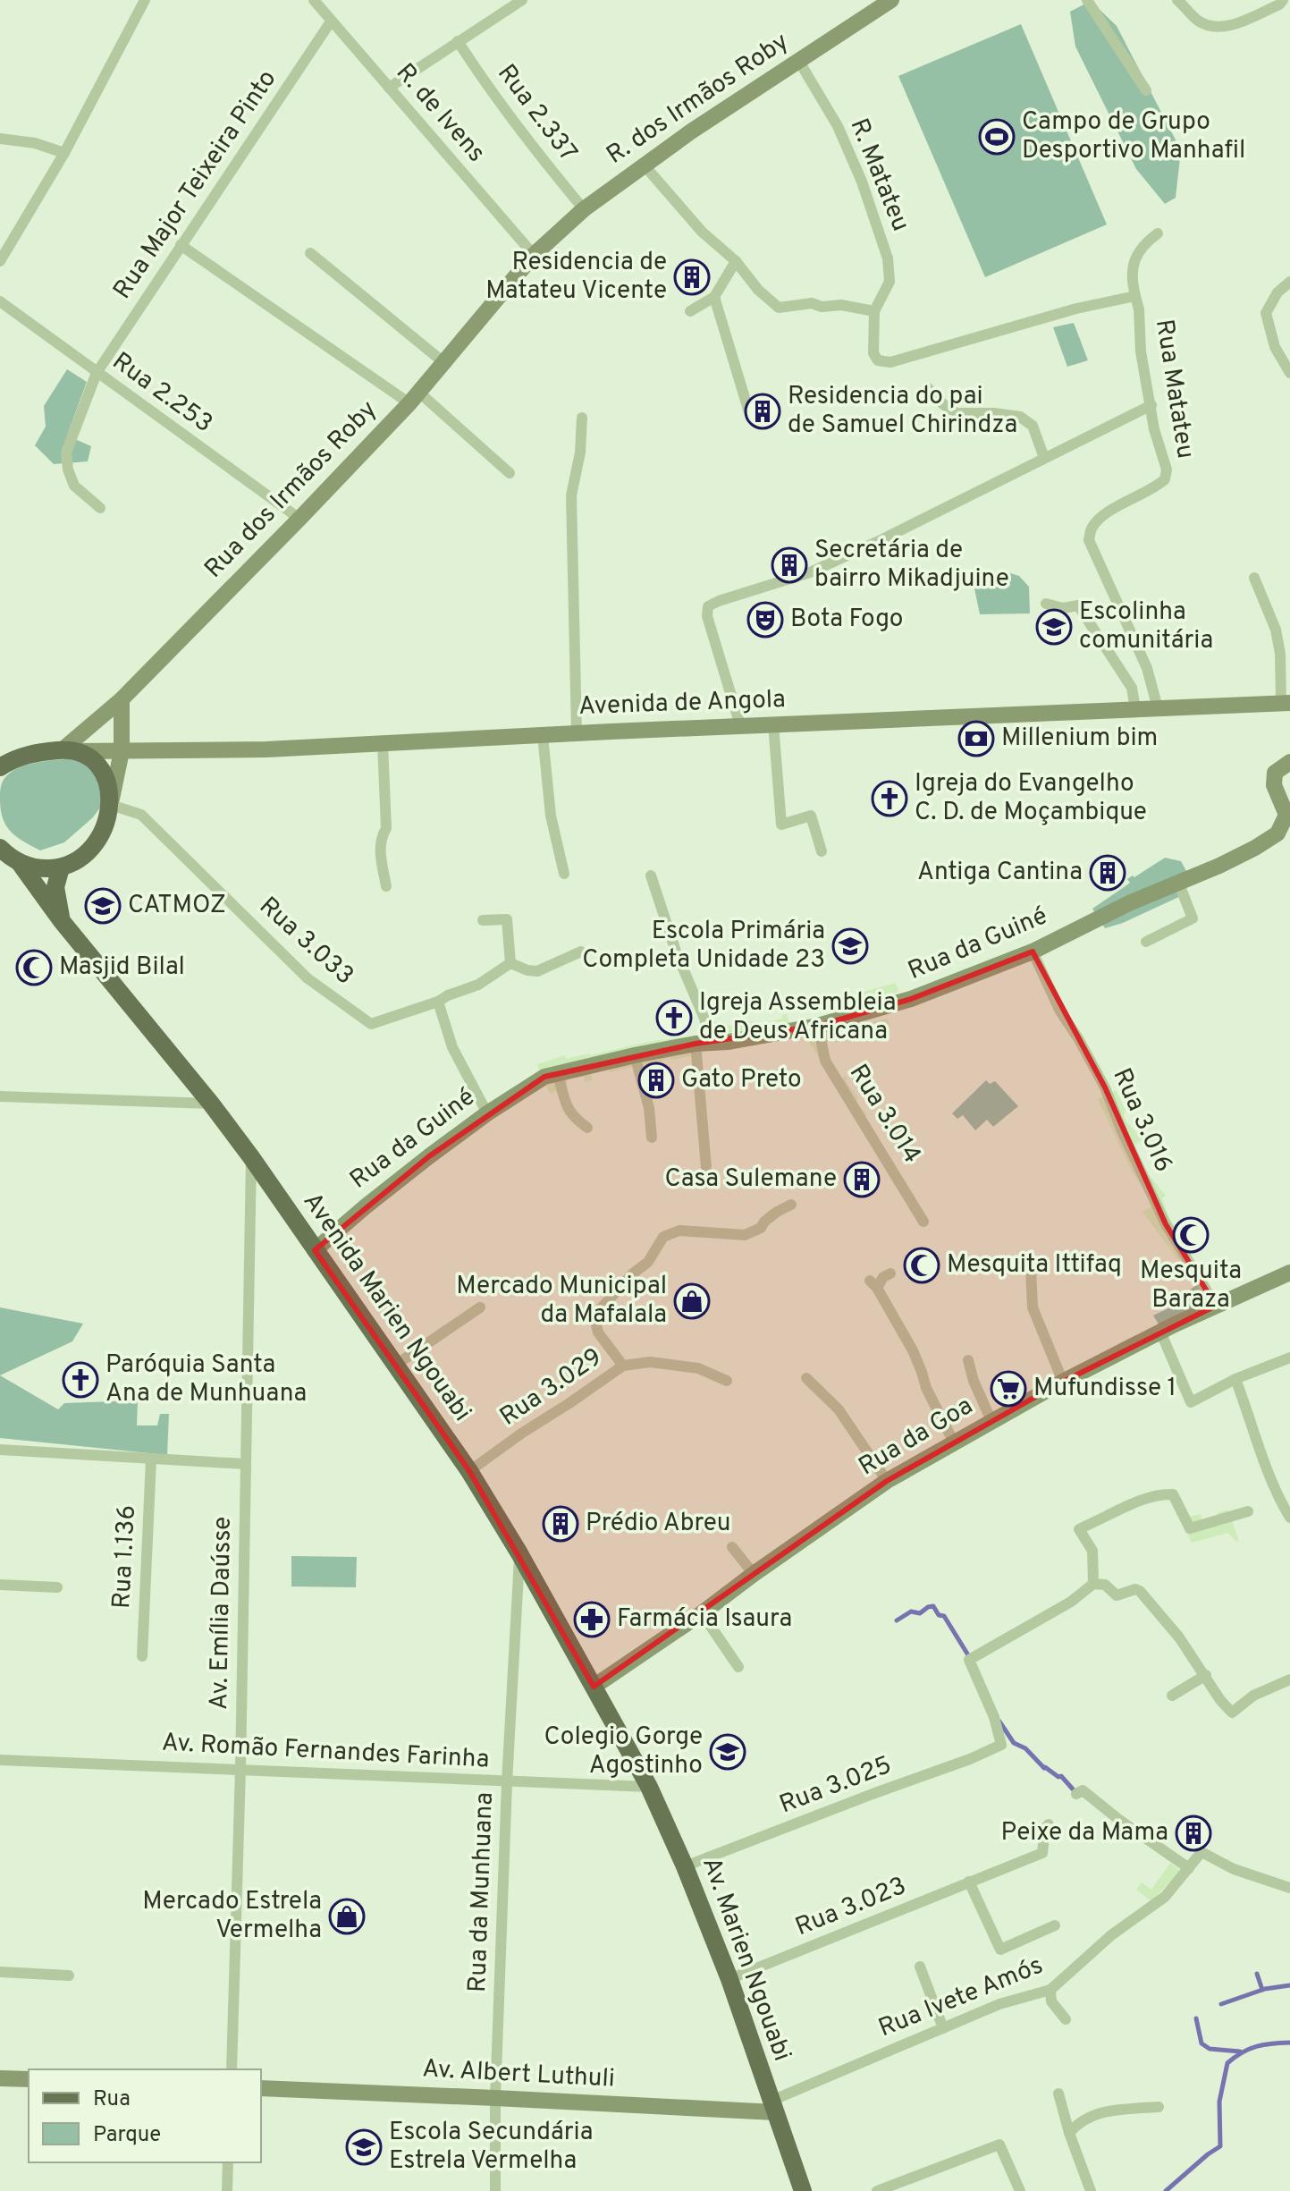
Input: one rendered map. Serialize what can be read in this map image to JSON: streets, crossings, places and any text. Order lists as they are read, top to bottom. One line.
{"streets":{"main road":["Avenida Marien Ngouabi","Av. Marien Ngouabi"],"street":["R. dos Irmãos Roby","R. de Ivens","Rua 2.337","R. Matateu","Rua Major Teixeira Pinto","Rua Matateu","Rua 2.253","Rua dos Irmãos Roby","Avenida de Angola","Rua 3.033","Rua da Guiné","Rua 3.014","Rua 3.016","Rua 3.029","Rua da Goa","Rua 1.136","Av. Emília Daússe","Av. Romão Fernandes Farinha","Rua 3.025","Rua da Munhuana","Rua 3.023","Rua Ivete Amós","Av. Albert Luthuli"]},"crossings":[["R. dos Irmãos Roby","R. de Ivens"],["R. dos Irmãos Roby","Rua 2.337"],["R. dos Irmãos Roby","R. Matateu"],["R. dos Irmãos Roby","Rua dos Irmãos Roby"],["R. de Ivens","Rua Major Teixeira Pinto"],["R. de Ivens","Rua dos Irmãos Roby"],["R. Matateu","Rua Matateu"],["Rua Major Teixeira Pinto","Rua 2.253"],["Rua Matateu","Avenida de Angola"],["Rua 2.253","Rua dos Irmãos Roby"],["Rua dos Irmãos Roby","Avenida de Angola"],["Rua da Guiné","Rua 3.014"],["Rua da Guiné","Rua 3.016"],["Rua da Guiné","Avenida Marien Ngouabi"],["Rua 3.016","Rua da Goa"],["Avenida Marien Ngouabi","Rua 3.029"],["Avenida Marien Ngouabi","Rua da Goa"],["Avenida Marien Ngouabi","Av. Emília Daússe"],["Avenida Marien Ngouabi","Rua da Munhuana"],["Avenida Marien Ngouabi","Av. Marien Ngouabi"],["Av. Emília Daússe","Av. Romão Fernandes Farinha"],["Av. Romão Fernandes Farinha","Rua da Munhuana"],["Av. Romão Fernandes Farinha","Av. Marien Ngouabi"],["Rua 3.025","Av. Marien Ngouabi"],["Rua da Munhuana","Av. Albert Luthuli"],["Rua 3.023","Av. Marien Ngouabi"],["Av. Marien Ngouabi","Rua Ivete Amós"],["Av. Marien Ngouabi","Av. Albert Luthuli"],["Rua Ivete Amós","Av. Albert Luthuli"]],"places":{"sports":["Campo de Grupo Desportivo Manhafil"],"building":["Residencia de Matateu Vicente","Residencia do pai de Samuel Chirindza","Secretária de bairro Mikadjuine","Antiga Cantina","Gato Preto","Casa Sulemane","Prédio Abreu","Peixe da Mama"],"theatre":["Bota Fogo"],"school or university":["Escolinha comunitária","CATMOZ","Escola Primária Completa Unidade 23","Colegio Gorge Agostinho","Escola Secundária Estrela Vermelha"],"bank":["Millenium bim"],"church":["Igreja do Evangelho C. D. de Moçambique","Igreja Assembleia de Deus Africana","Paróquia Santa Ana de Munhuana"],"mosque":["Masjid Bilal","Mesquita Baraza","Mesquita Ittifaq"],"shop":["Mercado Municipal da Mafalala","Mercado Estrela Vermelha"],"supermarket":["Mufundisse 1"],"pharmacy":["Farmácia Isaura"]},"legend":["Rua","Parque"]}
